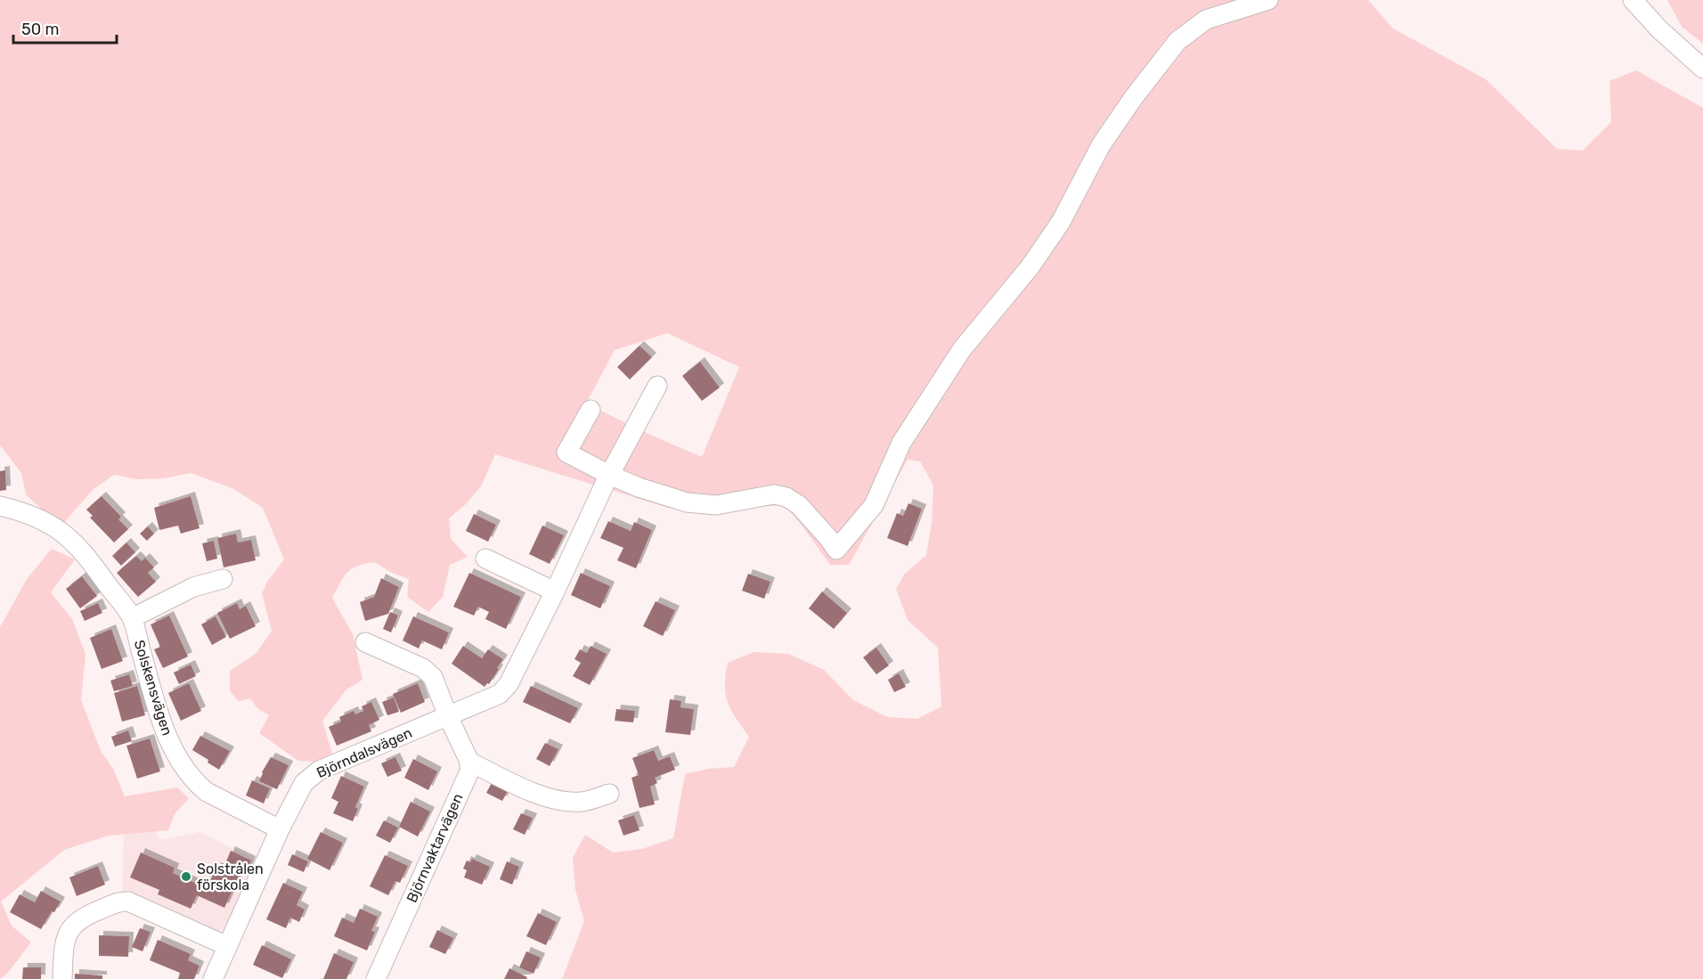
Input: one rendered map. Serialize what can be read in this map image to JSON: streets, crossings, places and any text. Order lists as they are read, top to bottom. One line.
{"streets":{"street":["Solskensvägen","Björndalsvägen","Björnvaktarvägen"]},"crossings":[["Solskensvägen","Björndalsvägen"]],"places":["Solstrålen förskola"],"scale_bar":"50 m"}
